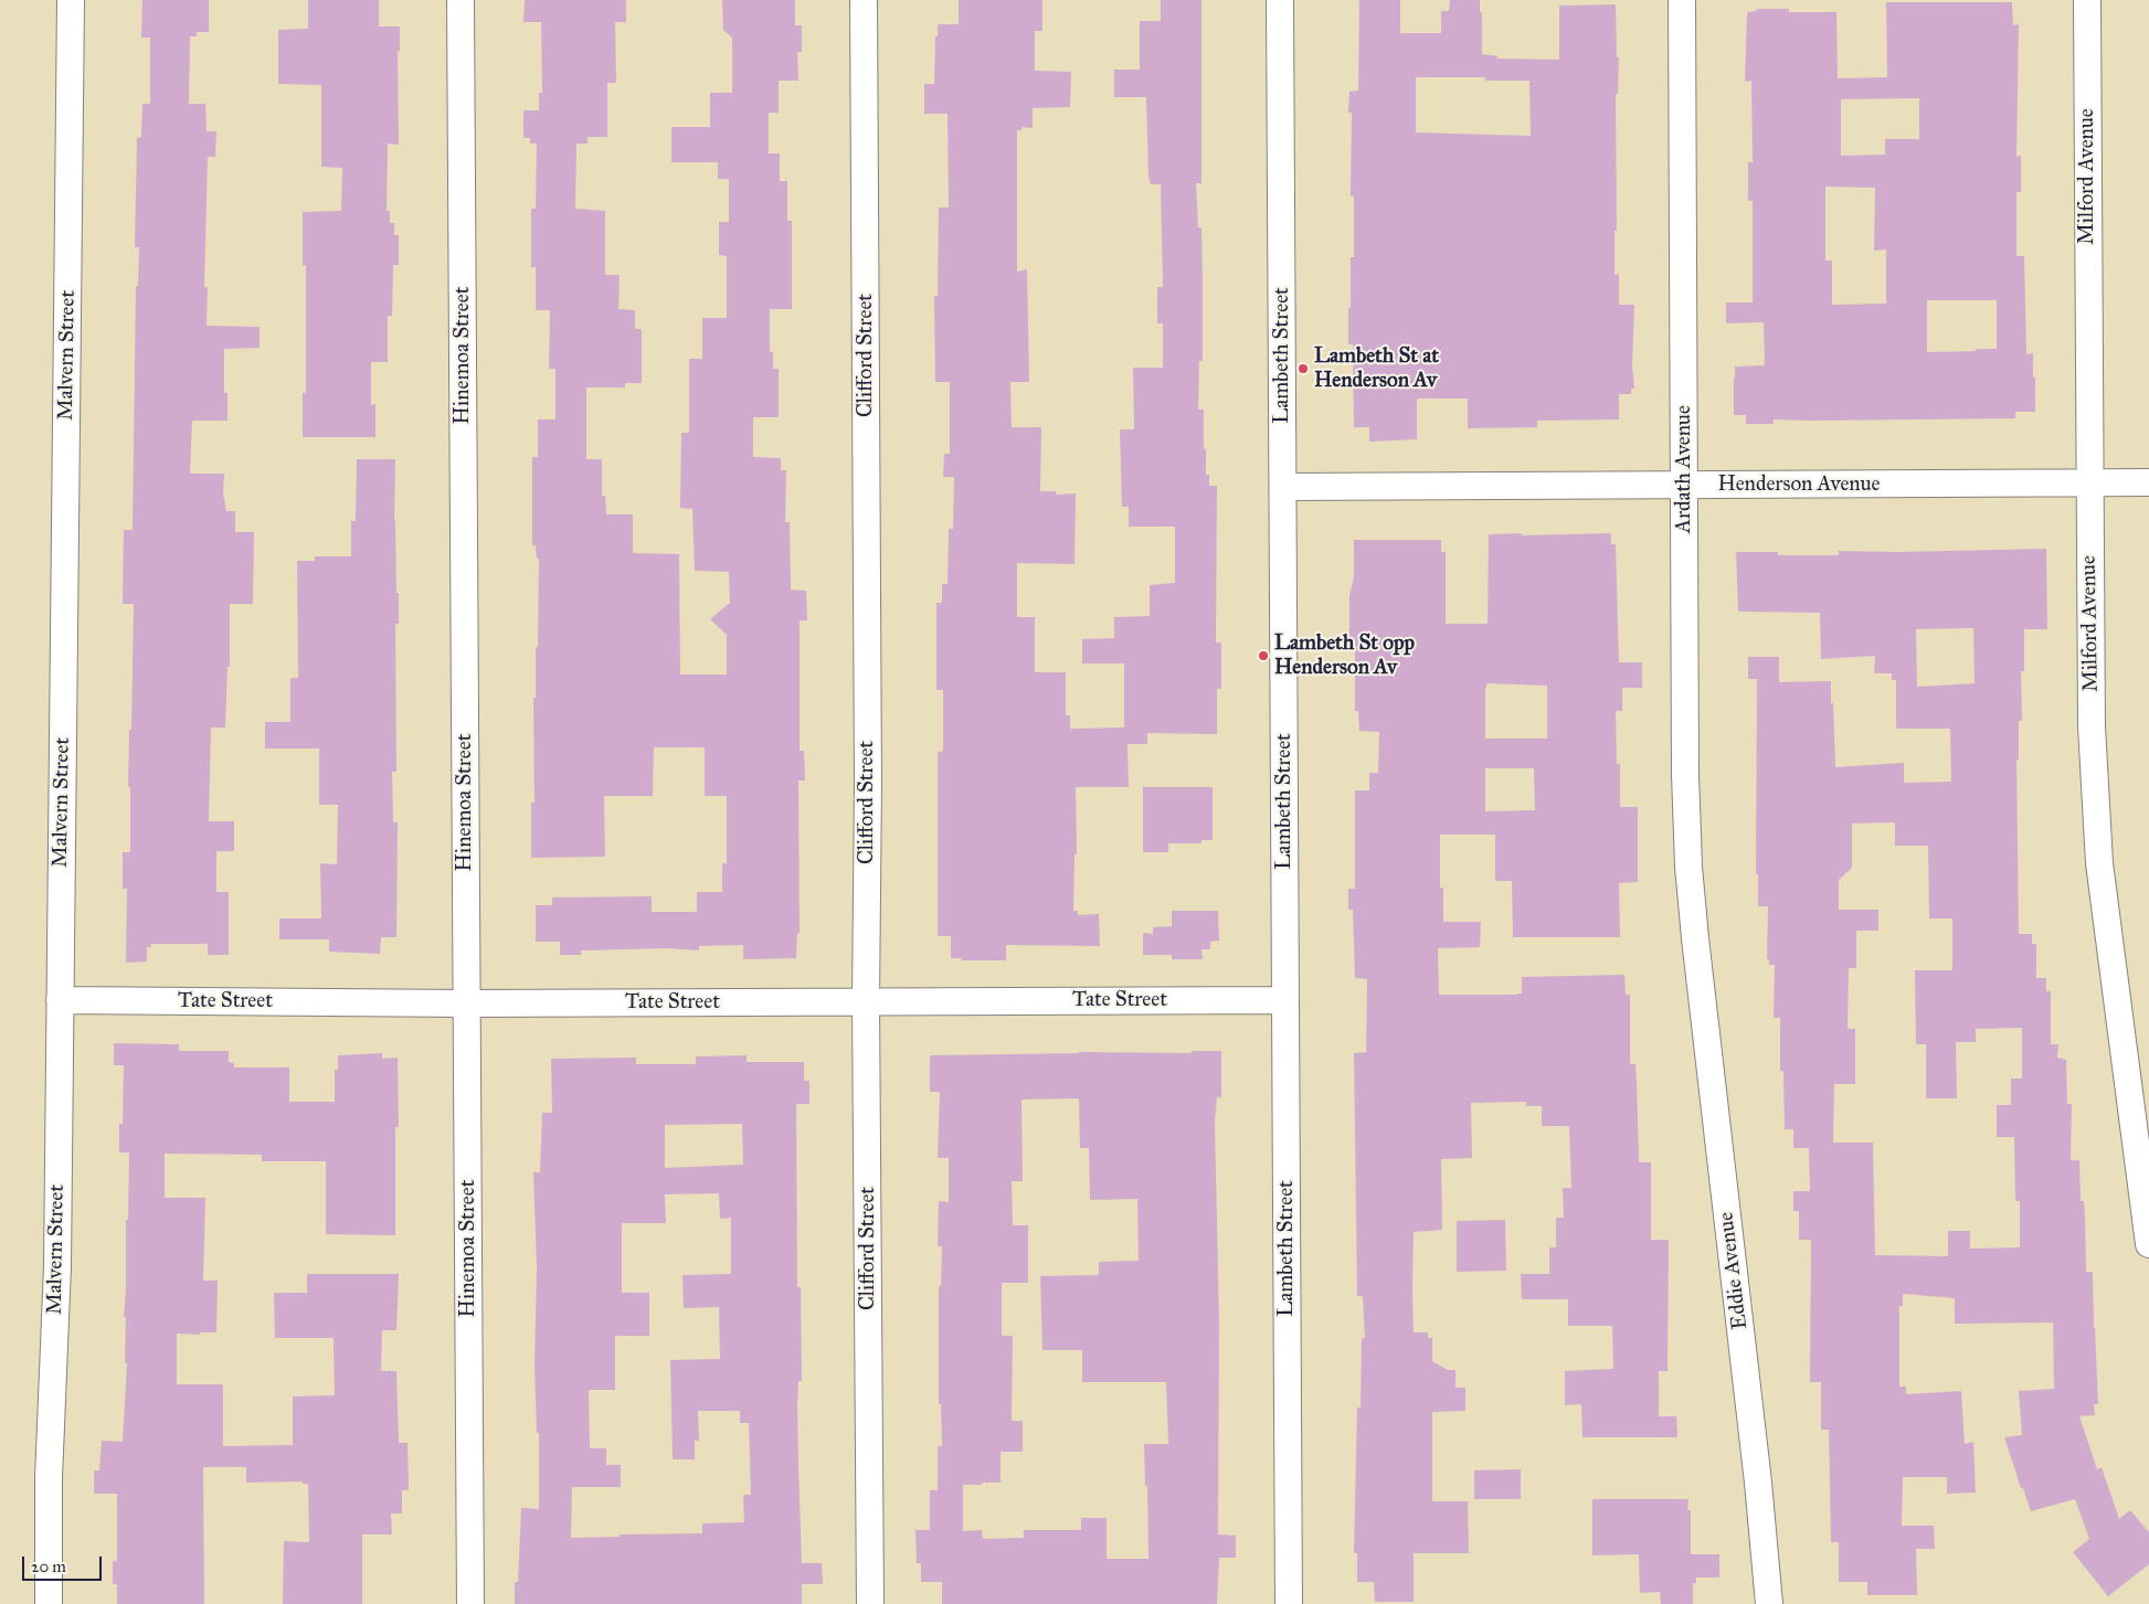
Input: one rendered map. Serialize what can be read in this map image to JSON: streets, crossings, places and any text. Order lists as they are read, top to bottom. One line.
{"streets":{"street":["Milford Avenue","Malvern Street","Hinemoa Street","Clifford Street","Lambeth Street","Ardath Avenue","Henderson Avenue","Tate Street","Eddie Avenue"]},"crossings":[["Milford Avenue","Henderson Avenue"],["Malvern Street","Tate Street"],["Hinemoa Street","Tate Street"],["Clifford Street","Tate Street"],["Lambeth Street","Henderson Avenue"],["Lambeth Street","Tate Street"],["Ardath Avenue","Henderson Avenue"],["Ardath Avenue","Eddie Avenue"]],"places":["Lambeth St at Henderson Av","Lambeth St opp Henderson Av"],"scale_bar":"20 m"}
